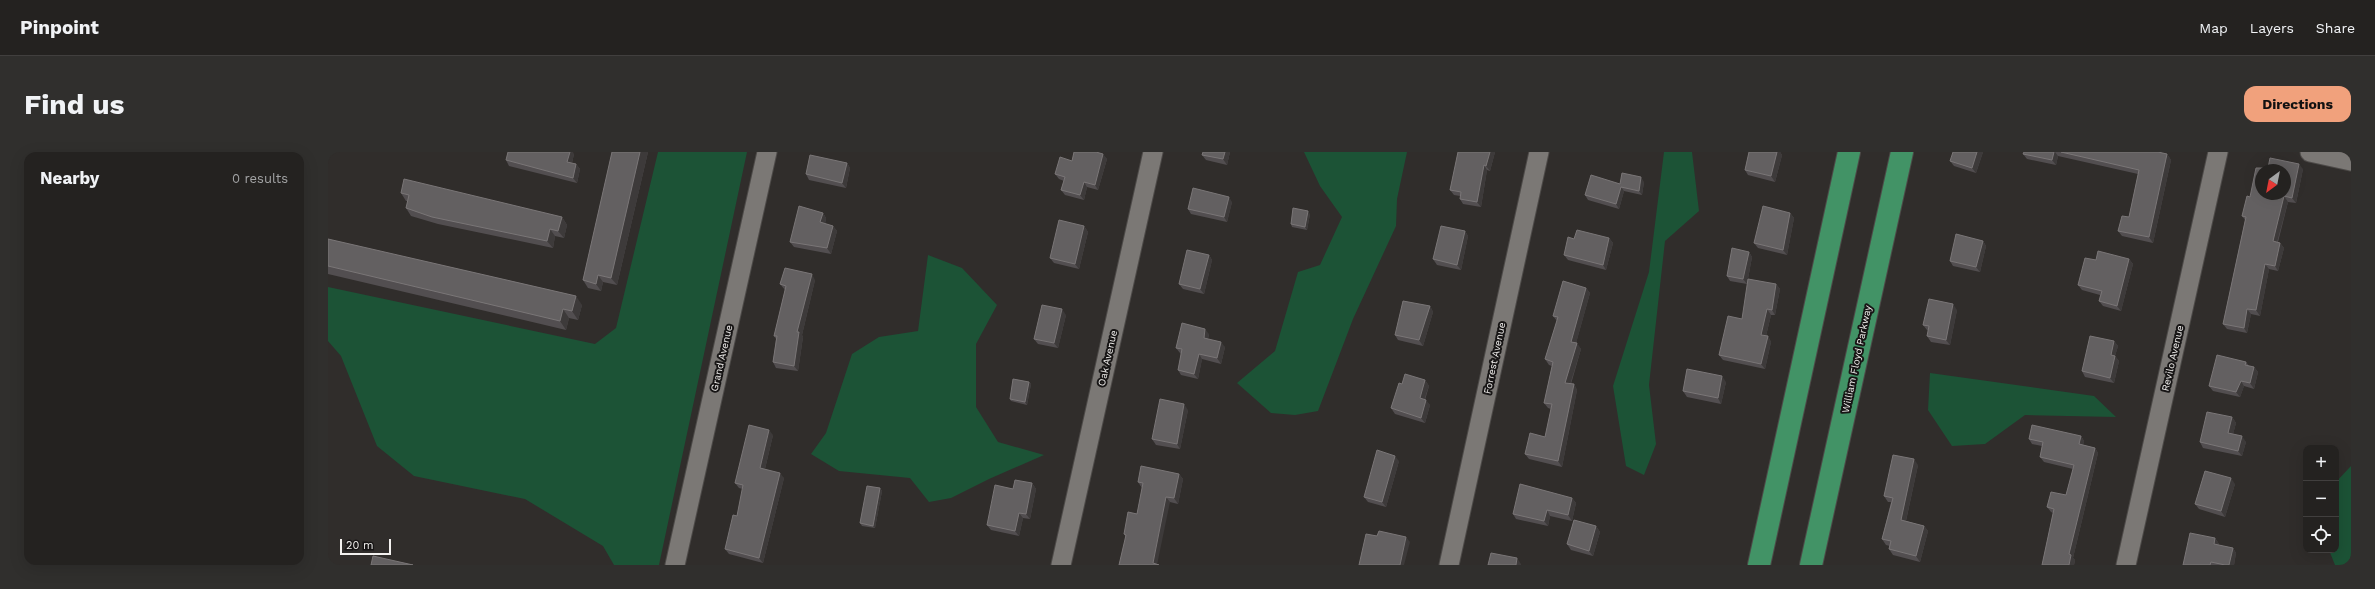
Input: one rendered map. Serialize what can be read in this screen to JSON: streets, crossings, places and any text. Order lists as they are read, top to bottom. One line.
{"streets":{"highway":["William Floyd Parkway"],"street":["Grand Avenue","Oak Avenue","Forrest Avenue","Revilo Avenue"]},"scale_bar":"20 m","north":"bottom left","page":{"header":"Pinpoint","nav":["Map","Layers","Share"],"buttons":"Directions","title":"Find us","heading":["Nearby","0 results"],"map_buttons":["+","−"],"scale":"20 m"}}
